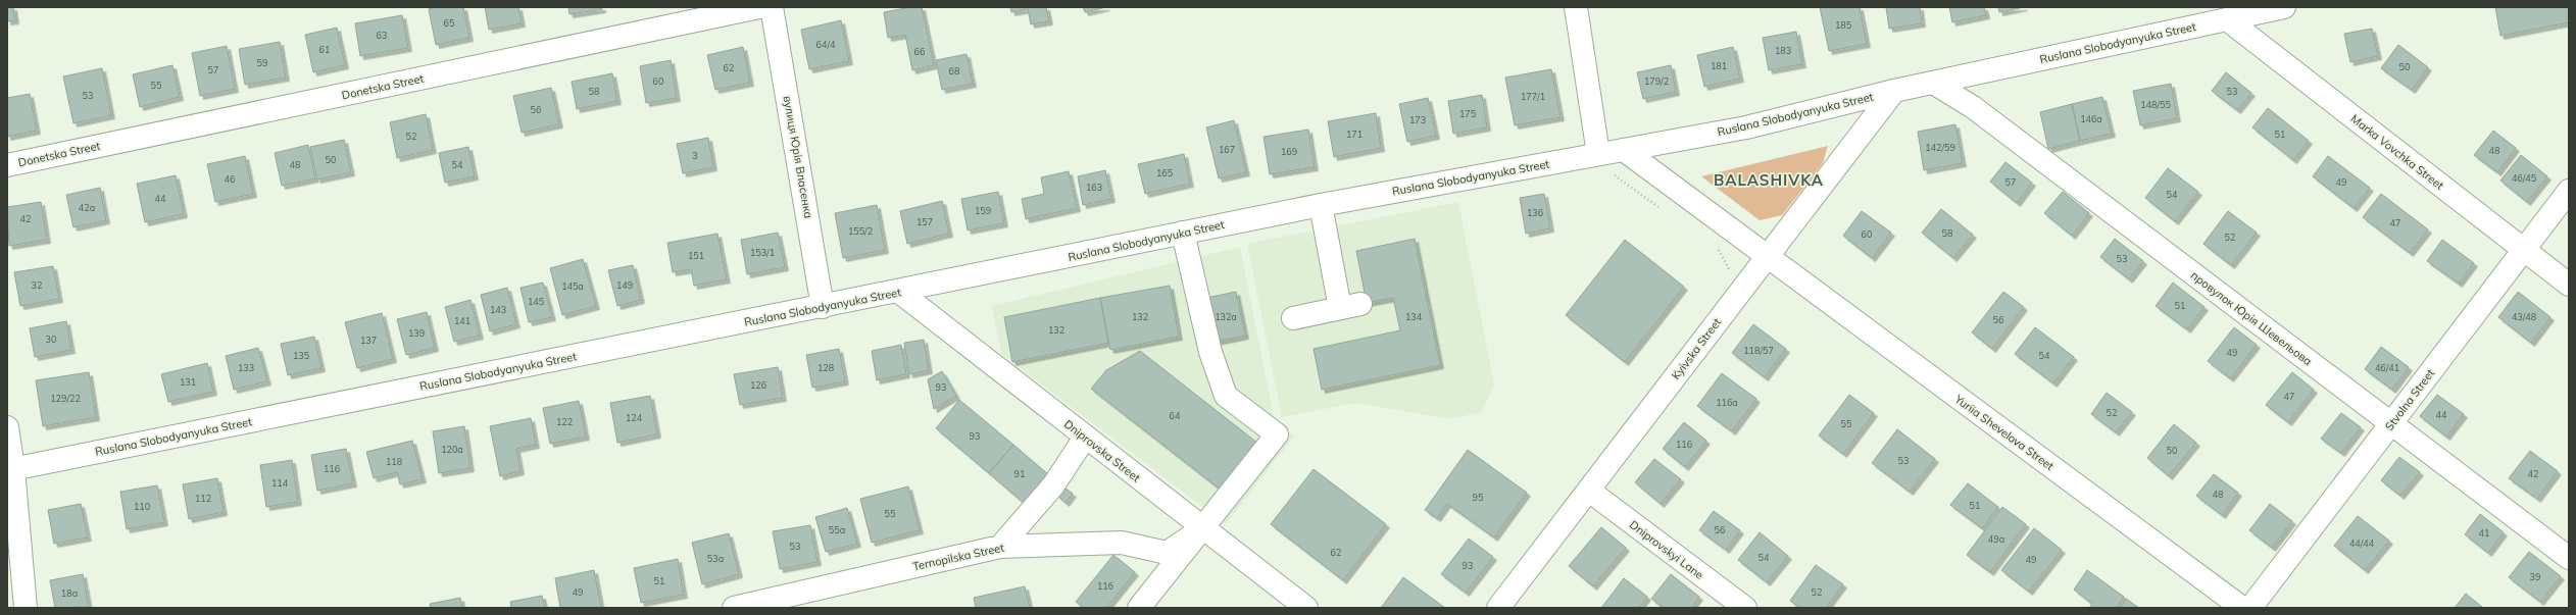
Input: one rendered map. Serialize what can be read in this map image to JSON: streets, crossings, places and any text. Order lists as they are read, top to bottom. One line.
{"streets":{"street":["Ruslana Slobodyanyuka Street","Donetska Street","Marka Vovchka Street","вулиця Юрія Власенка","провулок Юрія Шевельова","Kyivska Street","Stvolna Street","Yuriia Shevelova Street","Dniprovska Street","Dniprovskyi Lane","Ternopilska Street"]},"crossings":[["Ruslana Slobodyanyuka Street","Marka Vovchka Street"],["Ruslana Slobodyanyuka Street","вулиця Юрія Власенка"],["Ruslana Slobodyanyuka Street","провулок Юрія Шевельова"],["Ruslana Slobodyanyuka Street","Kyivska Street"],["Ruslana Slobodyanyuka Street","Yuriia Shevelova Street"],["Ruslana Slobodyanyuka Street","Dniprovska Street"],["Marka Vovchka Street","Stvolna Street"],["провулок Юрія Шевельова","Stvolna Street"],["Kyivska Street","Yuriia Shevelova Street"],["Kyivska Street","Dniprovskyi Lane"],["Dniprovska Street","Ternopilska Street"]],"districts":["BALASHIVKA"],"house_numbers":["65","185","63","64/4","61","183","66","59","181","50","62","57","68","60","179/2","55","58","53","53","177/1","148/55","56","175","146а","173","171","51","52","142/59","167","48","169","3","50","48","54","165","46/45","46","57","49","163","54","44","42а","159","136","42","157","47","155/2","58","60","52","153/1","151","53","32","149","145а","145","51","143","132","132а","134","43/48","56","141","132","139","30","137","118/57","49","135","54","133","128","46/41","131","126","93","47","129/22","116а","52","44","64","124","122","55","93","116","120а","50","53","118","116","91","42","114","48","95","112","51","110","55","55а","56","41","49а","44/44","53","62","54","53а","49","93","39","51","11б","49","52","18а"]}
